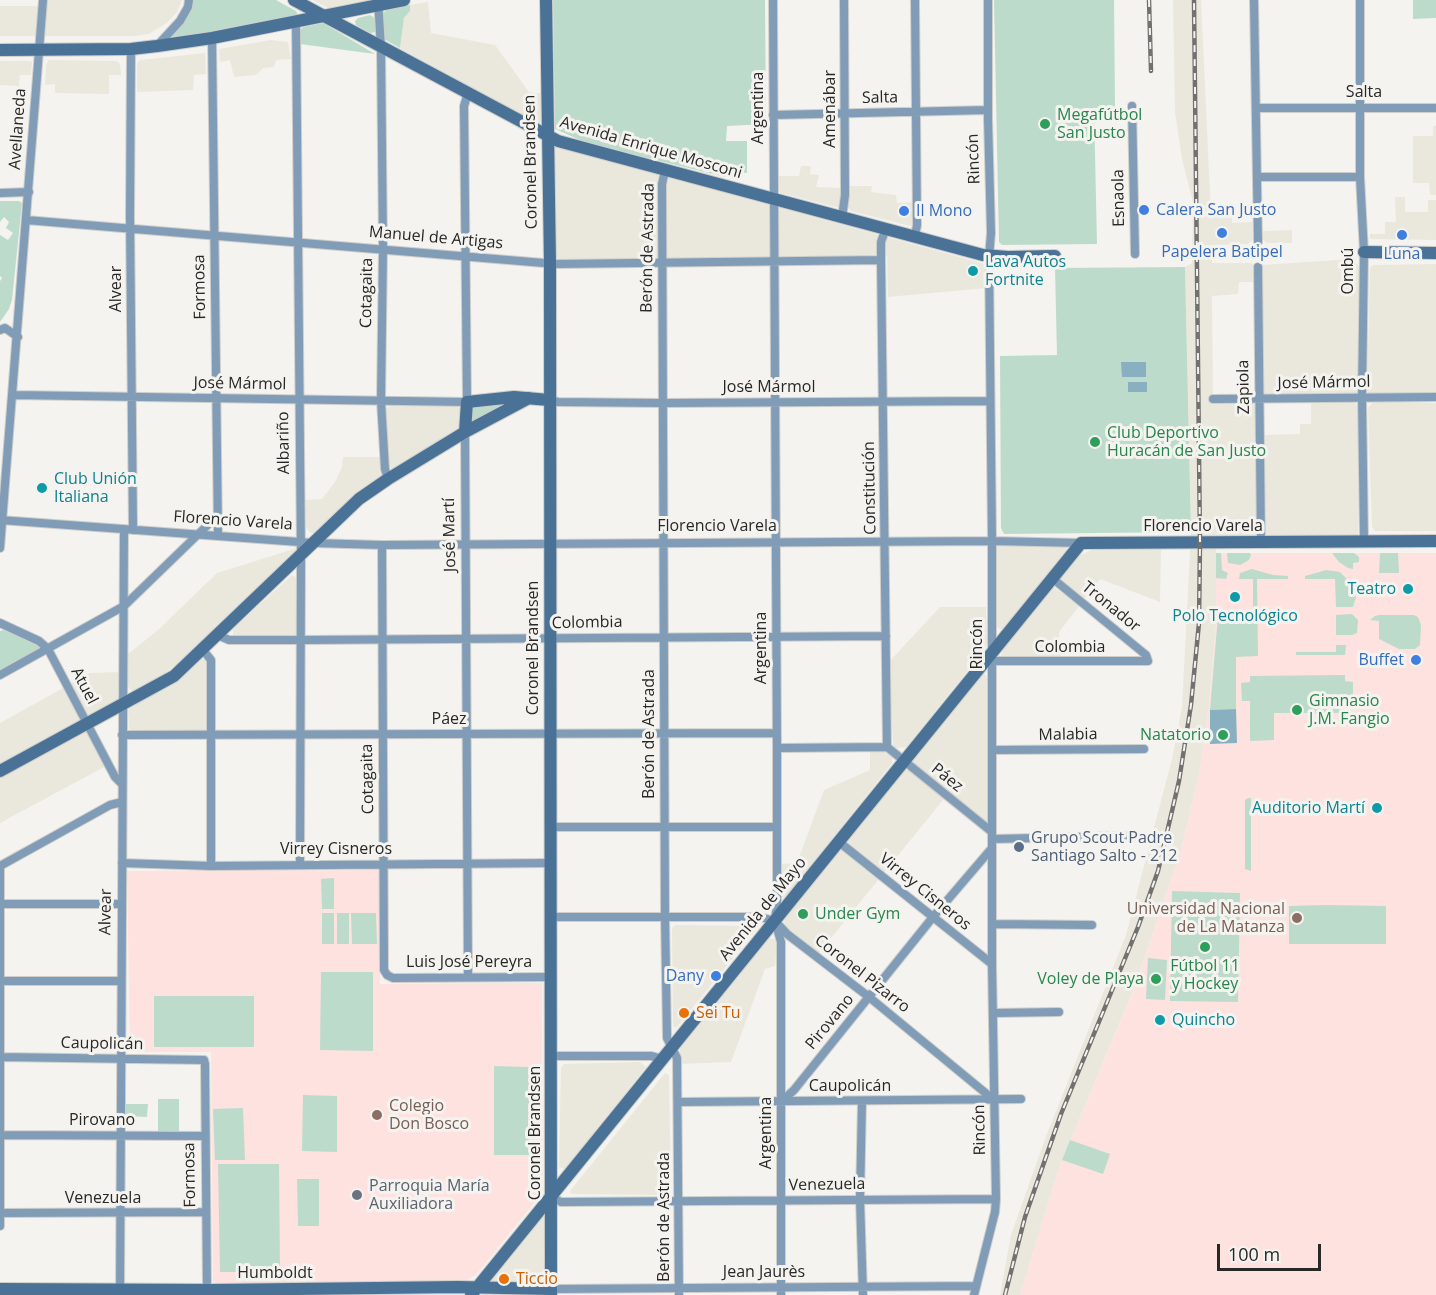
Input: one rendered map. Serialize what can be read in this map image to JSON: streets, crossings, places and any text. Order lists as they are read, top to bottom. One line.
{"streets":{"street":["Salta","Argentina","Amenábar","Avellaneda","Avenida Enrique Mosconi","Rincón","Coronel Brandsen","Esnaola","Manuel de Artigas","Berón de Astrada","Ombú","Formosa","Alvear","Cotagaita","José Mármol","Zapiola","Albariño","Constitución","Florencio Varela","José Martí","Tronador","Colombia","Atuel","Páez","Malabia","Virrey Cisneros","Avenida de Mayo","Luis José Pereyra","Coronel Pizarro","Pirovano","Caupolicán","Venezuela","Jean Jaurès","Humboldt"]},"crossings":[["Salta","Argentina"],["Salta","Amenábar"],["Salta","Rincón"],["Salta","Ombú"],["Argentina","Avenida Enrique Mosconi"],["Argentina","Manuel de Artigas"],["Argentina","José Mármol"],["Argentina","Florencio Varela"],["Argentina","Colombia"],["Argentina","Páez"],["Argentina","Avenida de Mayo"],["Argentina","Coronel Pizarro"],["Argentina","Pirovano"],["Argentina","Caupolicán"],["Argentina","Venezuela"],["Argentina","Jean Jaurès"],["Amenábar","Avenida Enrique Mosconi"],["Avellaneda","Manuel de Artigas"],["Avellaneda","José Mármol"],["Avellaneda","Florencio Varela"],["Avenida Enrique Mosconi","Rincón"],["Avenida Enrique Mosconi","Coronel Brandsen"],["Avenida Enrique Mosconi","Berón de Astrada"],["Avenida Enrique Mosconi","Cotagaita"],["Avenida Enrique Mosconi","Constitución"],["Avenida Enrique Mosconi","José Martí"],["Rincón","José Mármol"],["Rincón","Florencio Varela"],["Rincón","Colombia"],["Rincón","Páez"],["Rincón","Malabia"],["Rincón","Virrey Cisneros"],["Rincón","Avenida de Mayo"],["Rincón","Coronel Pizarro"],["Rincón","Pirovano"],["Rincón","Caupolicán"],["Rincón","Venezuela"],["Rincón","Jean Jaurès"],["Coronel Brandsen","Manuel de Artigas"],["Coronel Brandsen","José Mármol"],["Coronel Brandsen","Florencio Varela"],["Coronel Brandsen","Colombia"],["Coronel Brandsen","Páez"],["Coronel Brandsen","Virrey Cisneros"],["Coronel Brandsen","Avenida de Mayo"],["Coronel Brandsen","Luis José Pereyra"],["Coronel Brandsen","Venezuela"],["Coronel Brandsen","Jean Jaurès"],["Coronel Brandsen","Humboldt"],["Manuel de Artigas","Berón de Astrada"],["Manuel de Artigas","Formosa"],["Manuel de Artigas","Alvear"],["Manuel de Artigas","Cotagaita"],["Manuel de Artigas","Albariño"],["Manuel de Artigas","Constitución"],["Manuel de Artigas","José Martí"],["Berón de Astrada","José Mármol"],["Berón de Astrada","Florencio Varela"],["Berón de Astrada","Colombia"],["Berón de Astrada","Páez"],["Berón de Astrada","Avenida de Mayo"],["Berón de Astrada","Caupolicán"],["Berón de Astrada","Venezuela"],["Berón de Astrada","Jean Jaurès"],["Ombú","José Mármol"],["Ombú","Florencio Varela"],["Formosa","José Mármol"],["Formosa","Florencio Varela"],["Formosa","Pirovano"],["Formosa","Caupolicán"],["Formosa","Venezuela"],["Formosa","Humboldt"],["Alvear","José Mármol"],["Alvear","Florencio Varela"],["Alvear","Atuel"],["Alvear","Páez"],["Alvear","Virrey Cisneros"],["Alvear","Pirovano"],["Alvear","Caupolicán"],["Alvear","Venezuela"],["Alvear","Humboldt"],["Cotagaita","José Mármol"],["Cotagaita","Florencio Varela"],["Cotagaita","Colombia"],["Cotagaita","Páez"],["Cotagaita","Virrey Cisneros"],["Cotagaita","Luis José Pereyra"],["José Mármol","Zapiola"],["José Mármol","Albariño"],["José Mármol","Constitución"],["José Mármol","José Martí"],["Zapiola","Florencio Varela"],["Albariño","Florencio Varela"],["Albariño","Colombia"],["Albariño","Páez"],["Albariño","Virrey Cisneros"],["Constitución","Florencio Varela"],["Constitución","Colombia"],["Constitución","Páez"],["Florencio Varela","José Martí"],["Florencio Varela","Avenida de Mayo"],["José Martí","Colombia"],["José Martí","Páez"],["José Martí","Virrey Cisneros"],["José Martí","Luis José Pereyra"],["Tronador","Colombia"],["Tronador","Avenida de Mayo"],["Colombia","Avenida de Mayo"],["Páez","Avenida de Mayo"],["Páez","Pirovano"],["Virrey Cisneros","Avenida de Mayo"],["Virrey Cisneros","Pirovano"],["Avenida de Mayo","Coronel Pizarro"],["Avenida de Mayo","Venezuela"],["Avenida de Mayo","Humboldt"],["Coronel Pizarro","Pirovano"],["Coronel Pizarro","Caupolicán"],["Pirovano","Caupolicán"],["Jean Jaurès","Humboldt"]],"places":["Megafútbol San Justo","Calera San Justo","Il Mono","Papelera Batipel","Luna","Lava Autos Fortnite","Club Deportivo Huracán de San Justo","Club Unión Italiana","Teatro","Polo Tecnológico","Buffet","Gimnasio J.M. Fangio","Natatorio","Auditorio Martí","Grupo Scout Padre Santiago Salto - 212","Under Gym","Universidad Nacional de La Matanza","Fútbol 11 y Hockey","Dany","Voley de Playa","Sei Tu","Quincho","Colegio Don Bosco","Parroquia María Auxiliadora","Ticcio"],"scale_bar":"100 m"}
